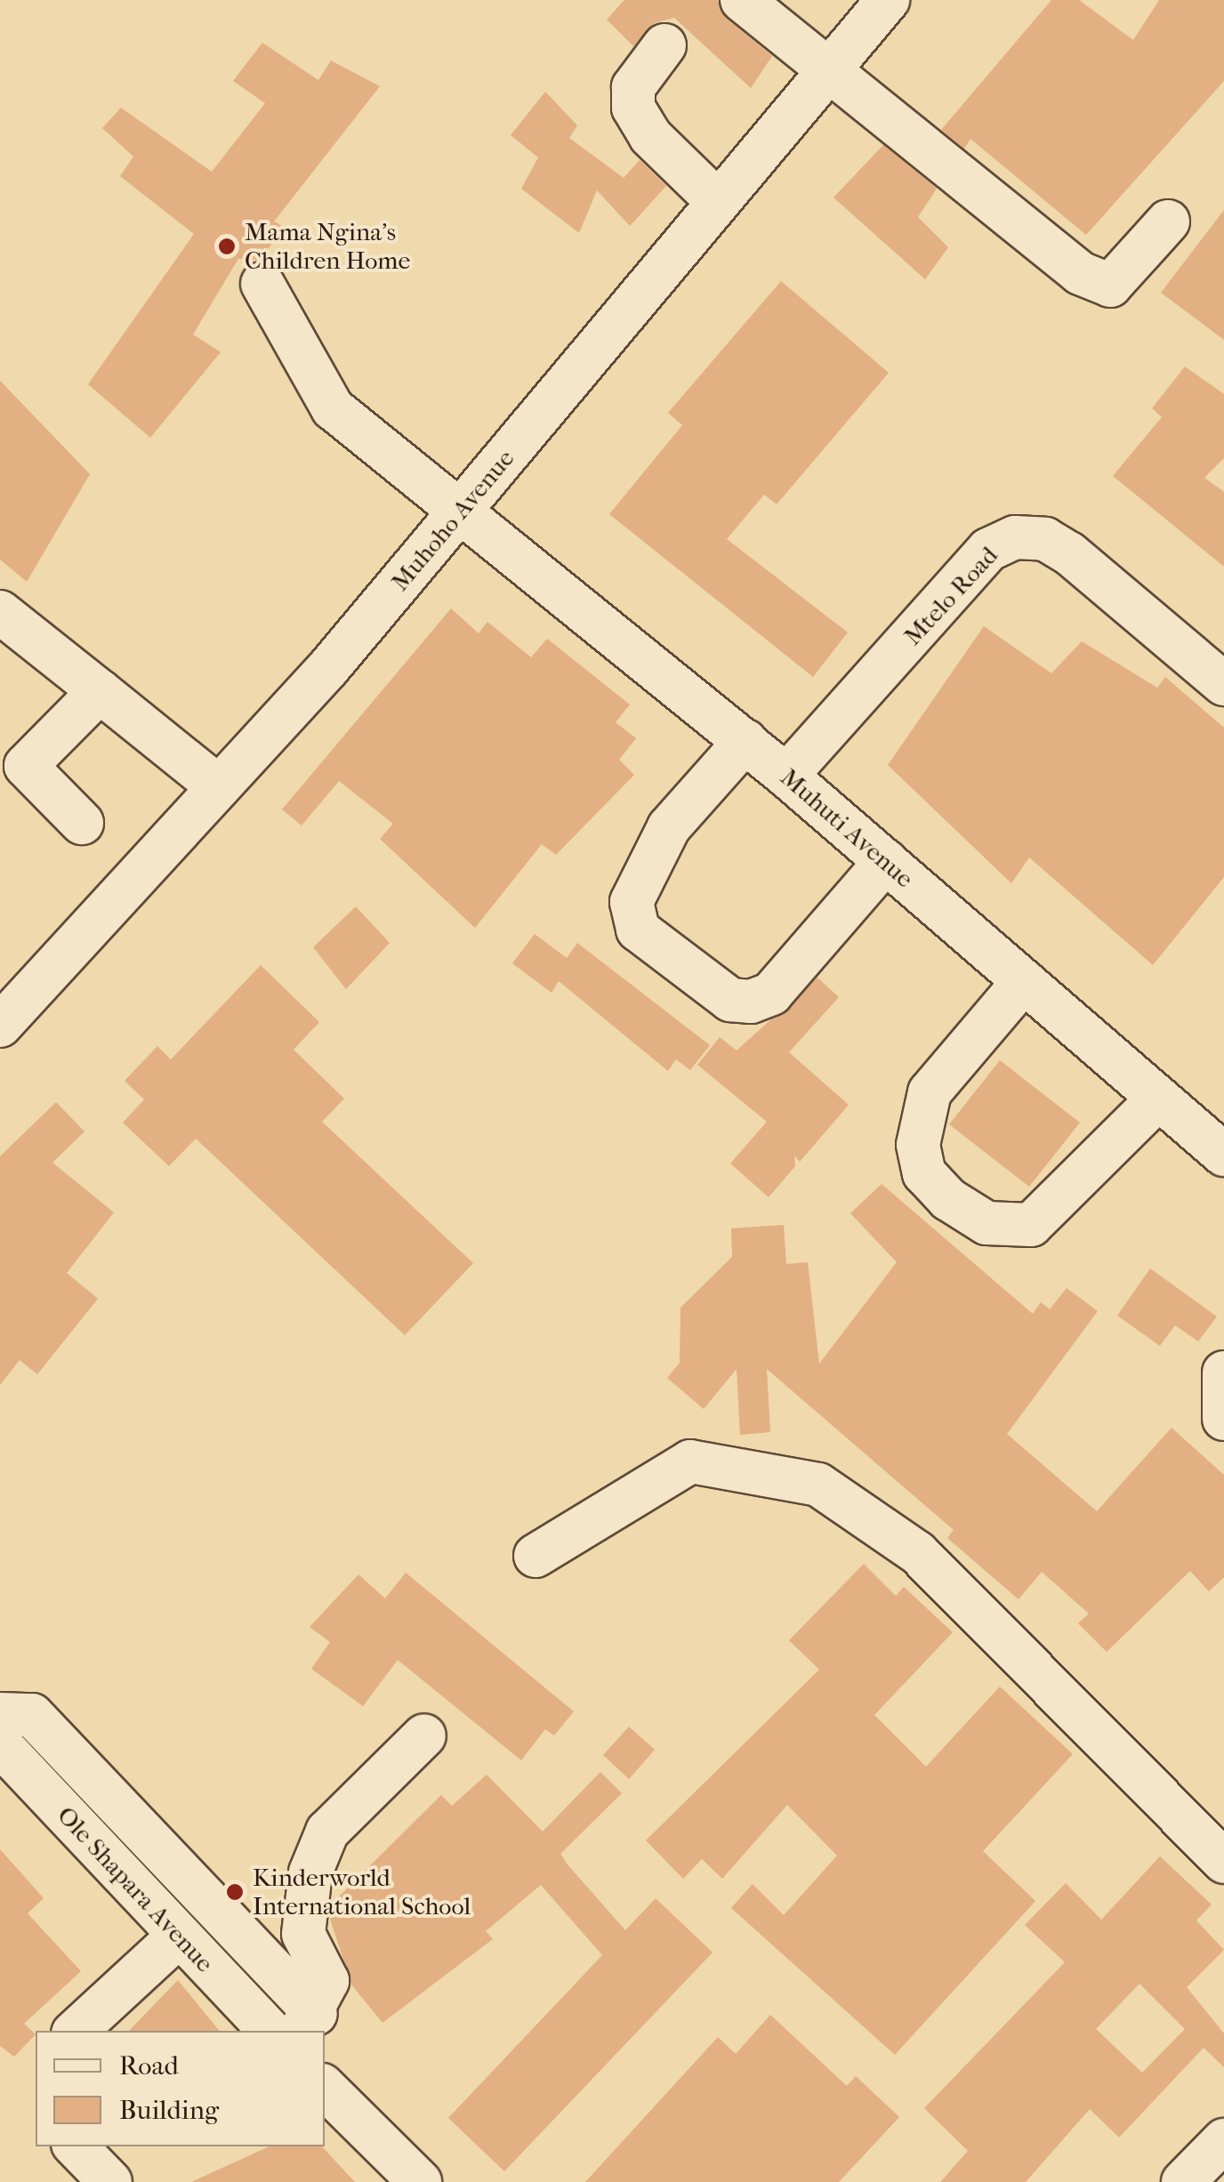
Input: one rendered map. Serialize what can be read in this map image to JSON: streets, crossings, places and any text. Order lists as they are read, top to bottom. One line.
{"streets":{"street":["Muhoho Avenue","Mtelo Road","Muhuti Avenue","Ole Shapara Avenue"]},"crossings":[["Muhoho Avenue","Muhuti Avenue"],["Mtelo Road","Muhuti Avenue"]],"places":["Mama Ngina's Children Home","Kinderworld International School"],"legend":["Road","Building"]}
